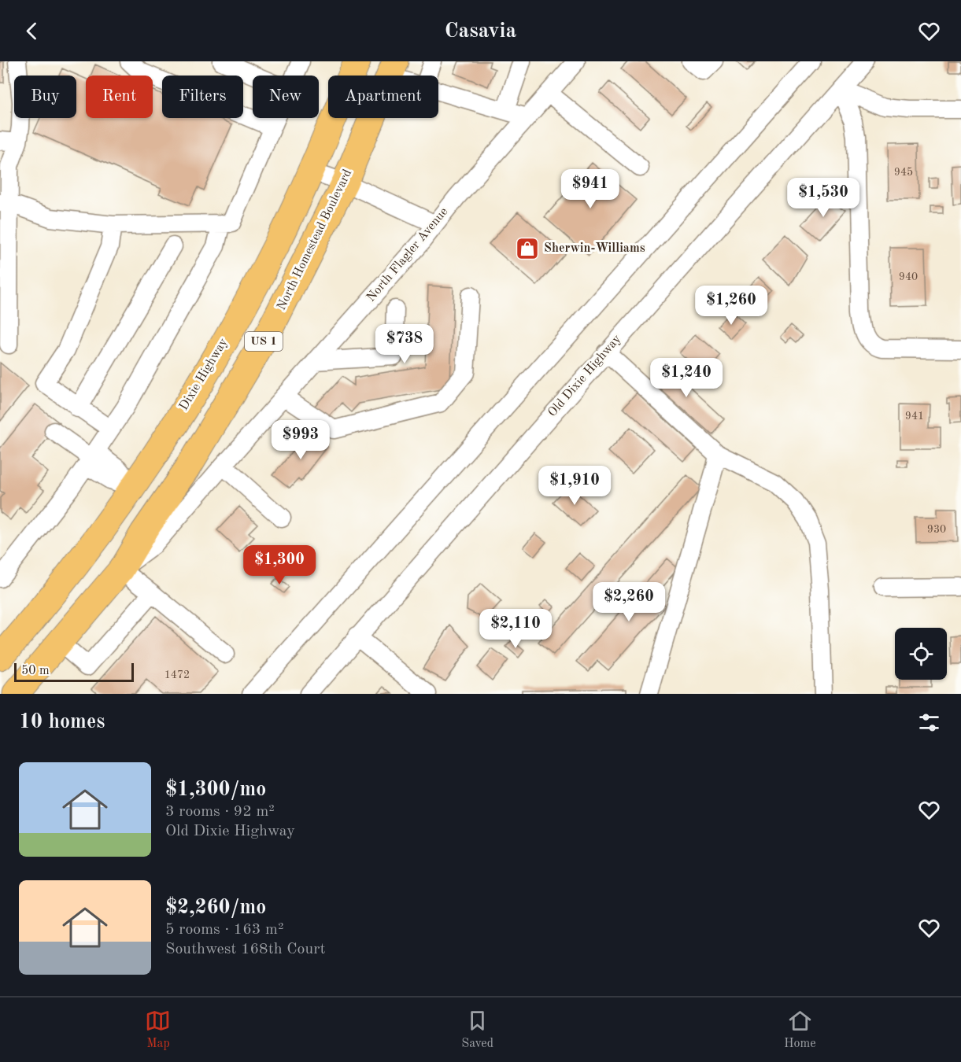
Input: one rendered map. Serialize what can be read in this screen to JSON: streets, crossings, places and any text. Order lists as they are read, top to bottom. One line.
{"streets":{"highway":["North Homestead Boulevard","US 1","Dixie Highway"],"street":["North Flagler Avenue","Old Dixie Highway"]},"crossings":[["North Homestead Boulevard","North Flagler Avenue"],["North Homestead Boulevard","US 1"]],"places":{"shop":["Sherwin-Williams"]},"house_numbers":["945","940","941","930","1472"],"scale_bar":"50 m","page":{"header":"Casavia","chip":["Buy","Rent","Filters","New","Apartment"],"price":["$941","$1,530","$1,260","$738","$1,240","$993","$1,910","$1,300","$2,260","$2,110"],"scale":"50 m","heading":"10 homes","list":[{"name":"$1,300/mo","note":"3 rooms · 92 m² · Old Dixie Highway"},{"name":"$2,260/mo","note":"5 rooms · 163 m² · Southwest 168th Court"}],"tabs":["Map","Saved","Home"]}}
